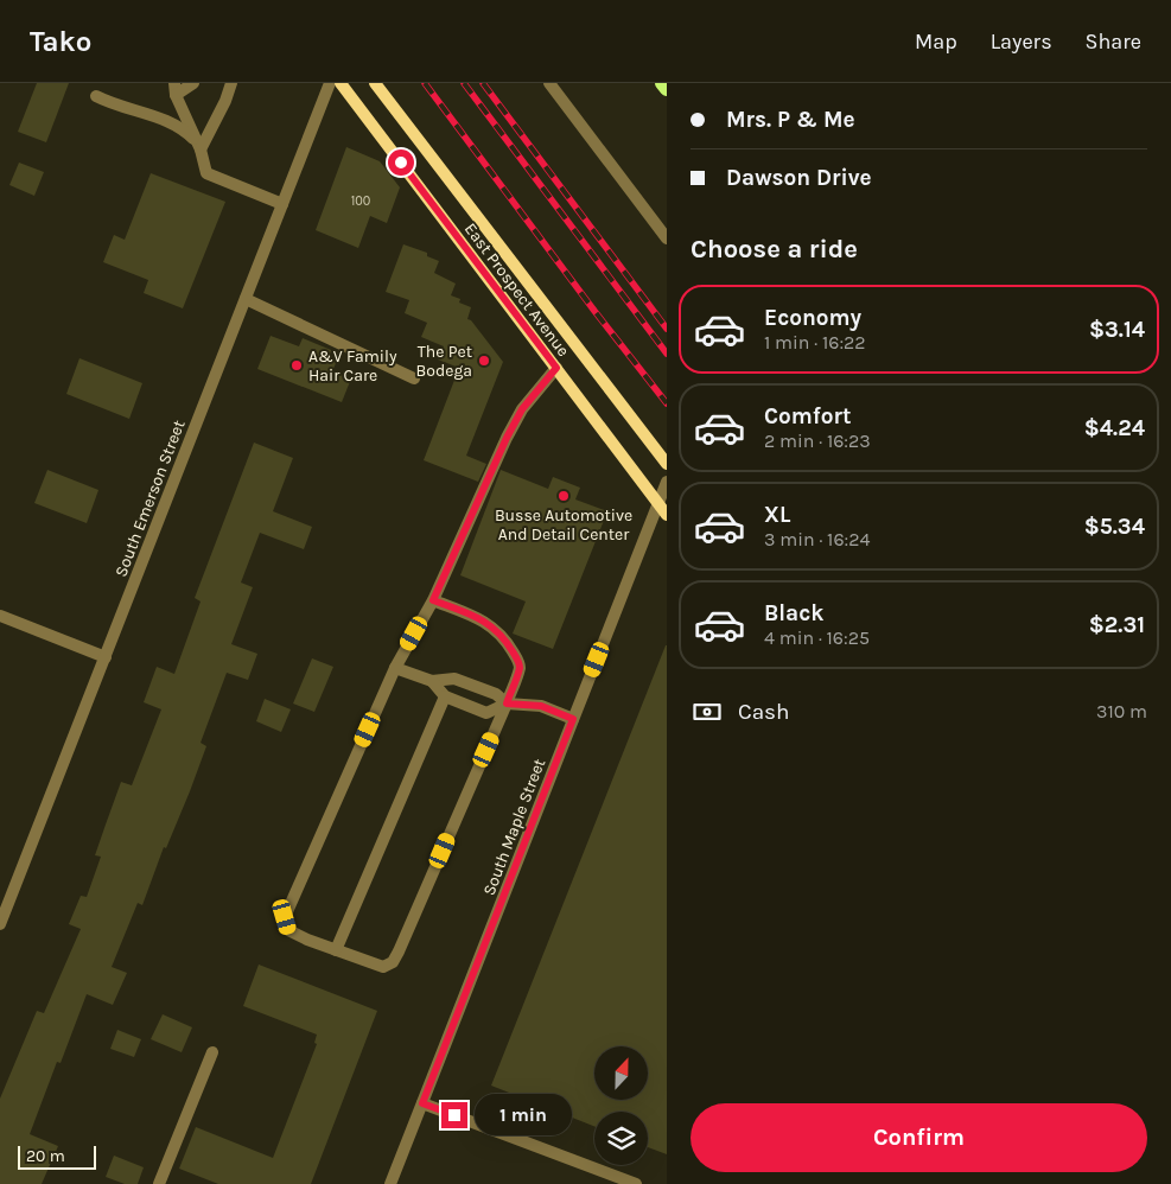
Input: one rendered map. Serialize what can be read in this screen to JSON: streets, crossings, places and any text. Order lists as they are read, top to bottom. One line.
{"streets":{"street":["East Prospect Avenue","South Emerson Street","South Maple Street"]},"crossings":[["East Prospect Avenue","South Maple Street"]],"places":["The Pet Bodega","A&V Family Hair Care","Busse Automotive And Detail Center"],"house_numbers":["100"],"scale_bar":"20 m","north":"top","page":{"header":"Tako","nav":["Map","Layers","Share"],"banner":["Mrs. P & Me","Dawson Drive"],"heading":"Choose a ride","list":[{"name":"Economy","note":"1 min · 16:22","value":"$3.14"},{"name":"Comfort","note":"2 min · 16:23","value":"$4.24"},{"name":"XL","note":"3 min · 16:24","value":"$5.34"},{"name":"Black","note":"4 min · 16:25","value":"$2.31"}],"pay":["Cash","310 m"],"buttons":"Confirm","bubble":"1 min","scale":"20 m"}}
